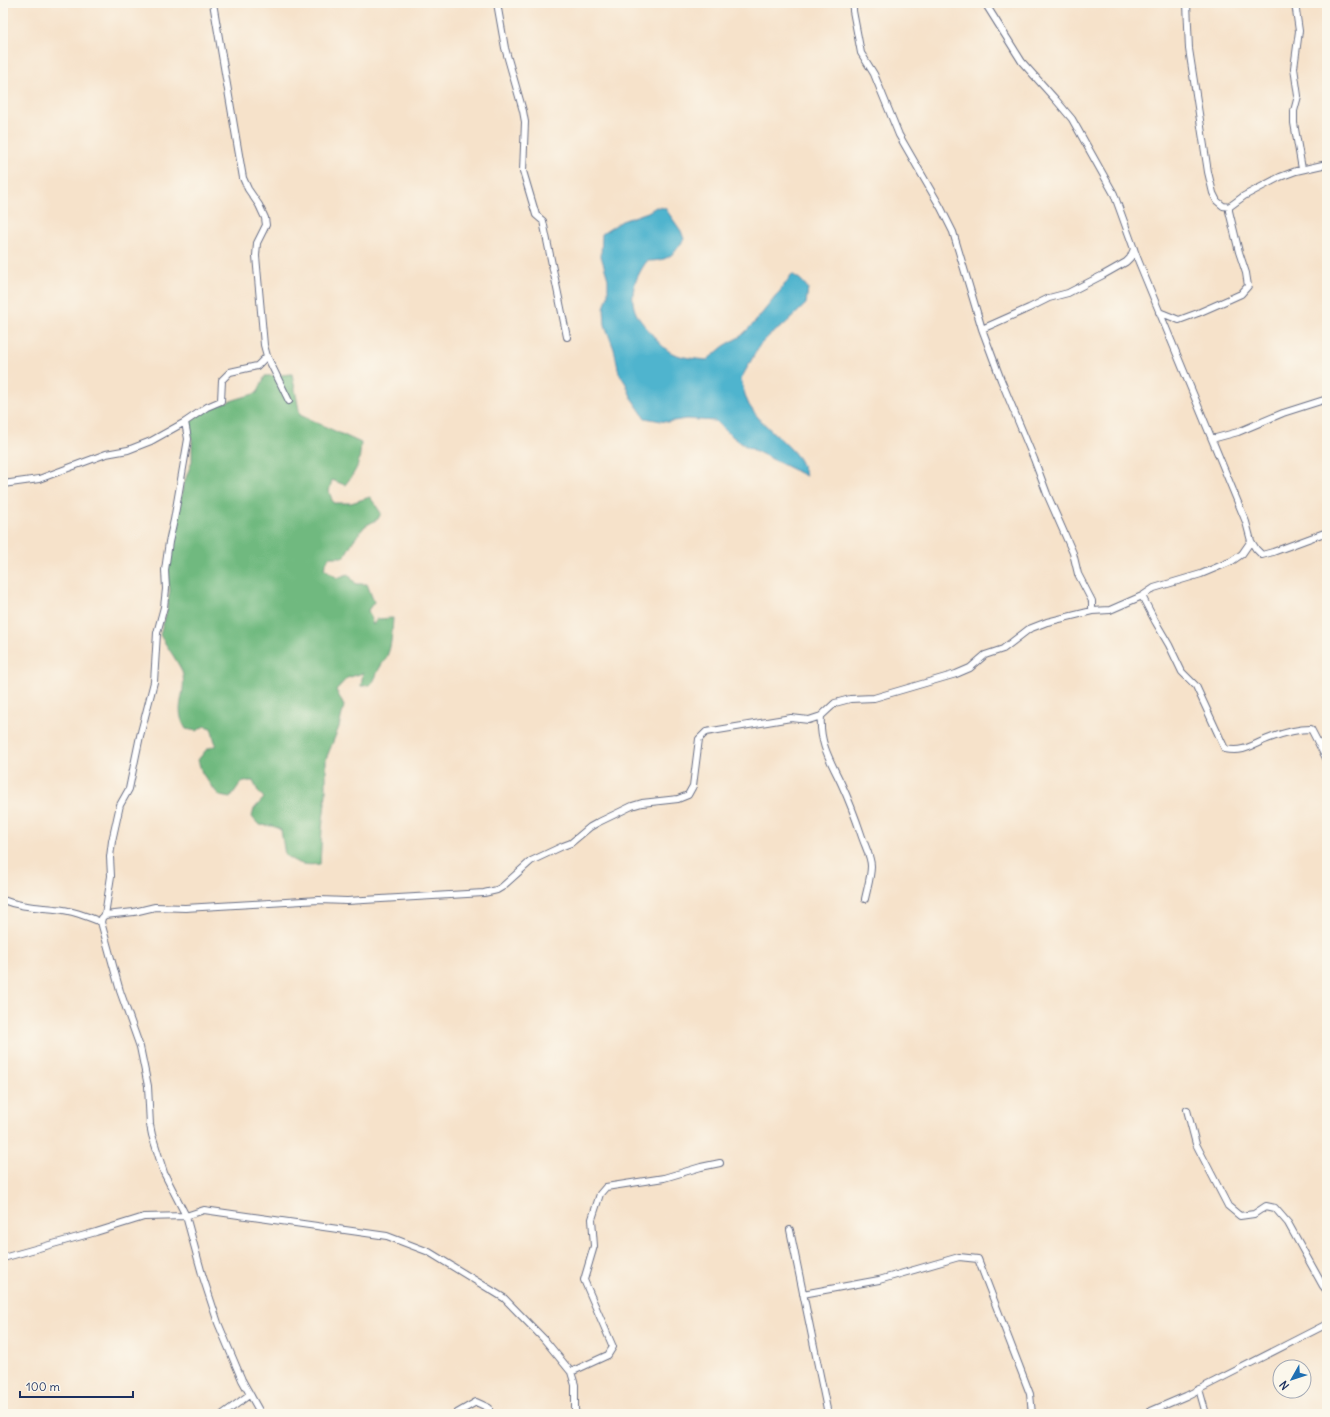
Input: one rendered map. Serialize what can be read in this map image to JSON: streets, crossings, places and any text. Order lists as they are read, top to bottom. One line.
{"scale_bar":"100 m","north":"bottom left"}
